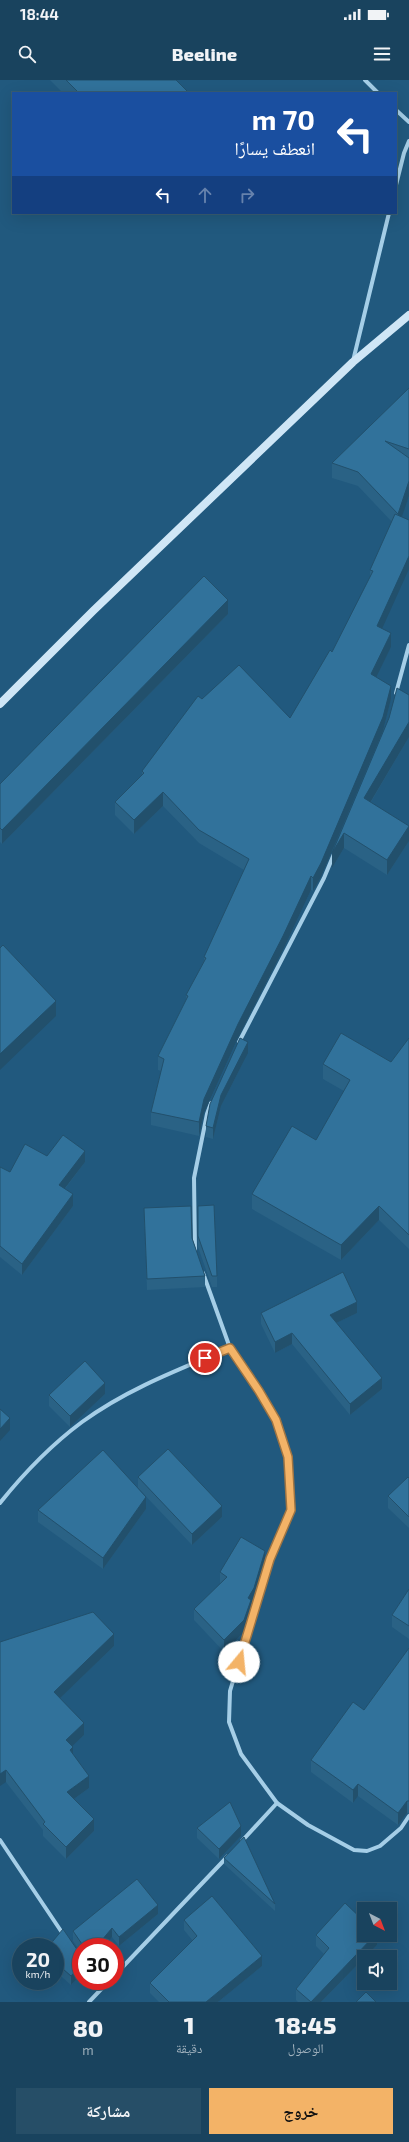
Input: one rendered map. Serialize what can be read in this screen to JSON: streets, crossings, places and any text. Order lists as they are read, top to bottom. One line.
{"north":"bottom right","page":{"status":"18:44","header":"Beeline","turn":["70 m","انعطف يسارًا"],"speed":"20 km/h","limit":"30","eta":["18:45","الوصول","1","دقيقة","80","m"],"buttons":["خروج","مشاركة"]}}
